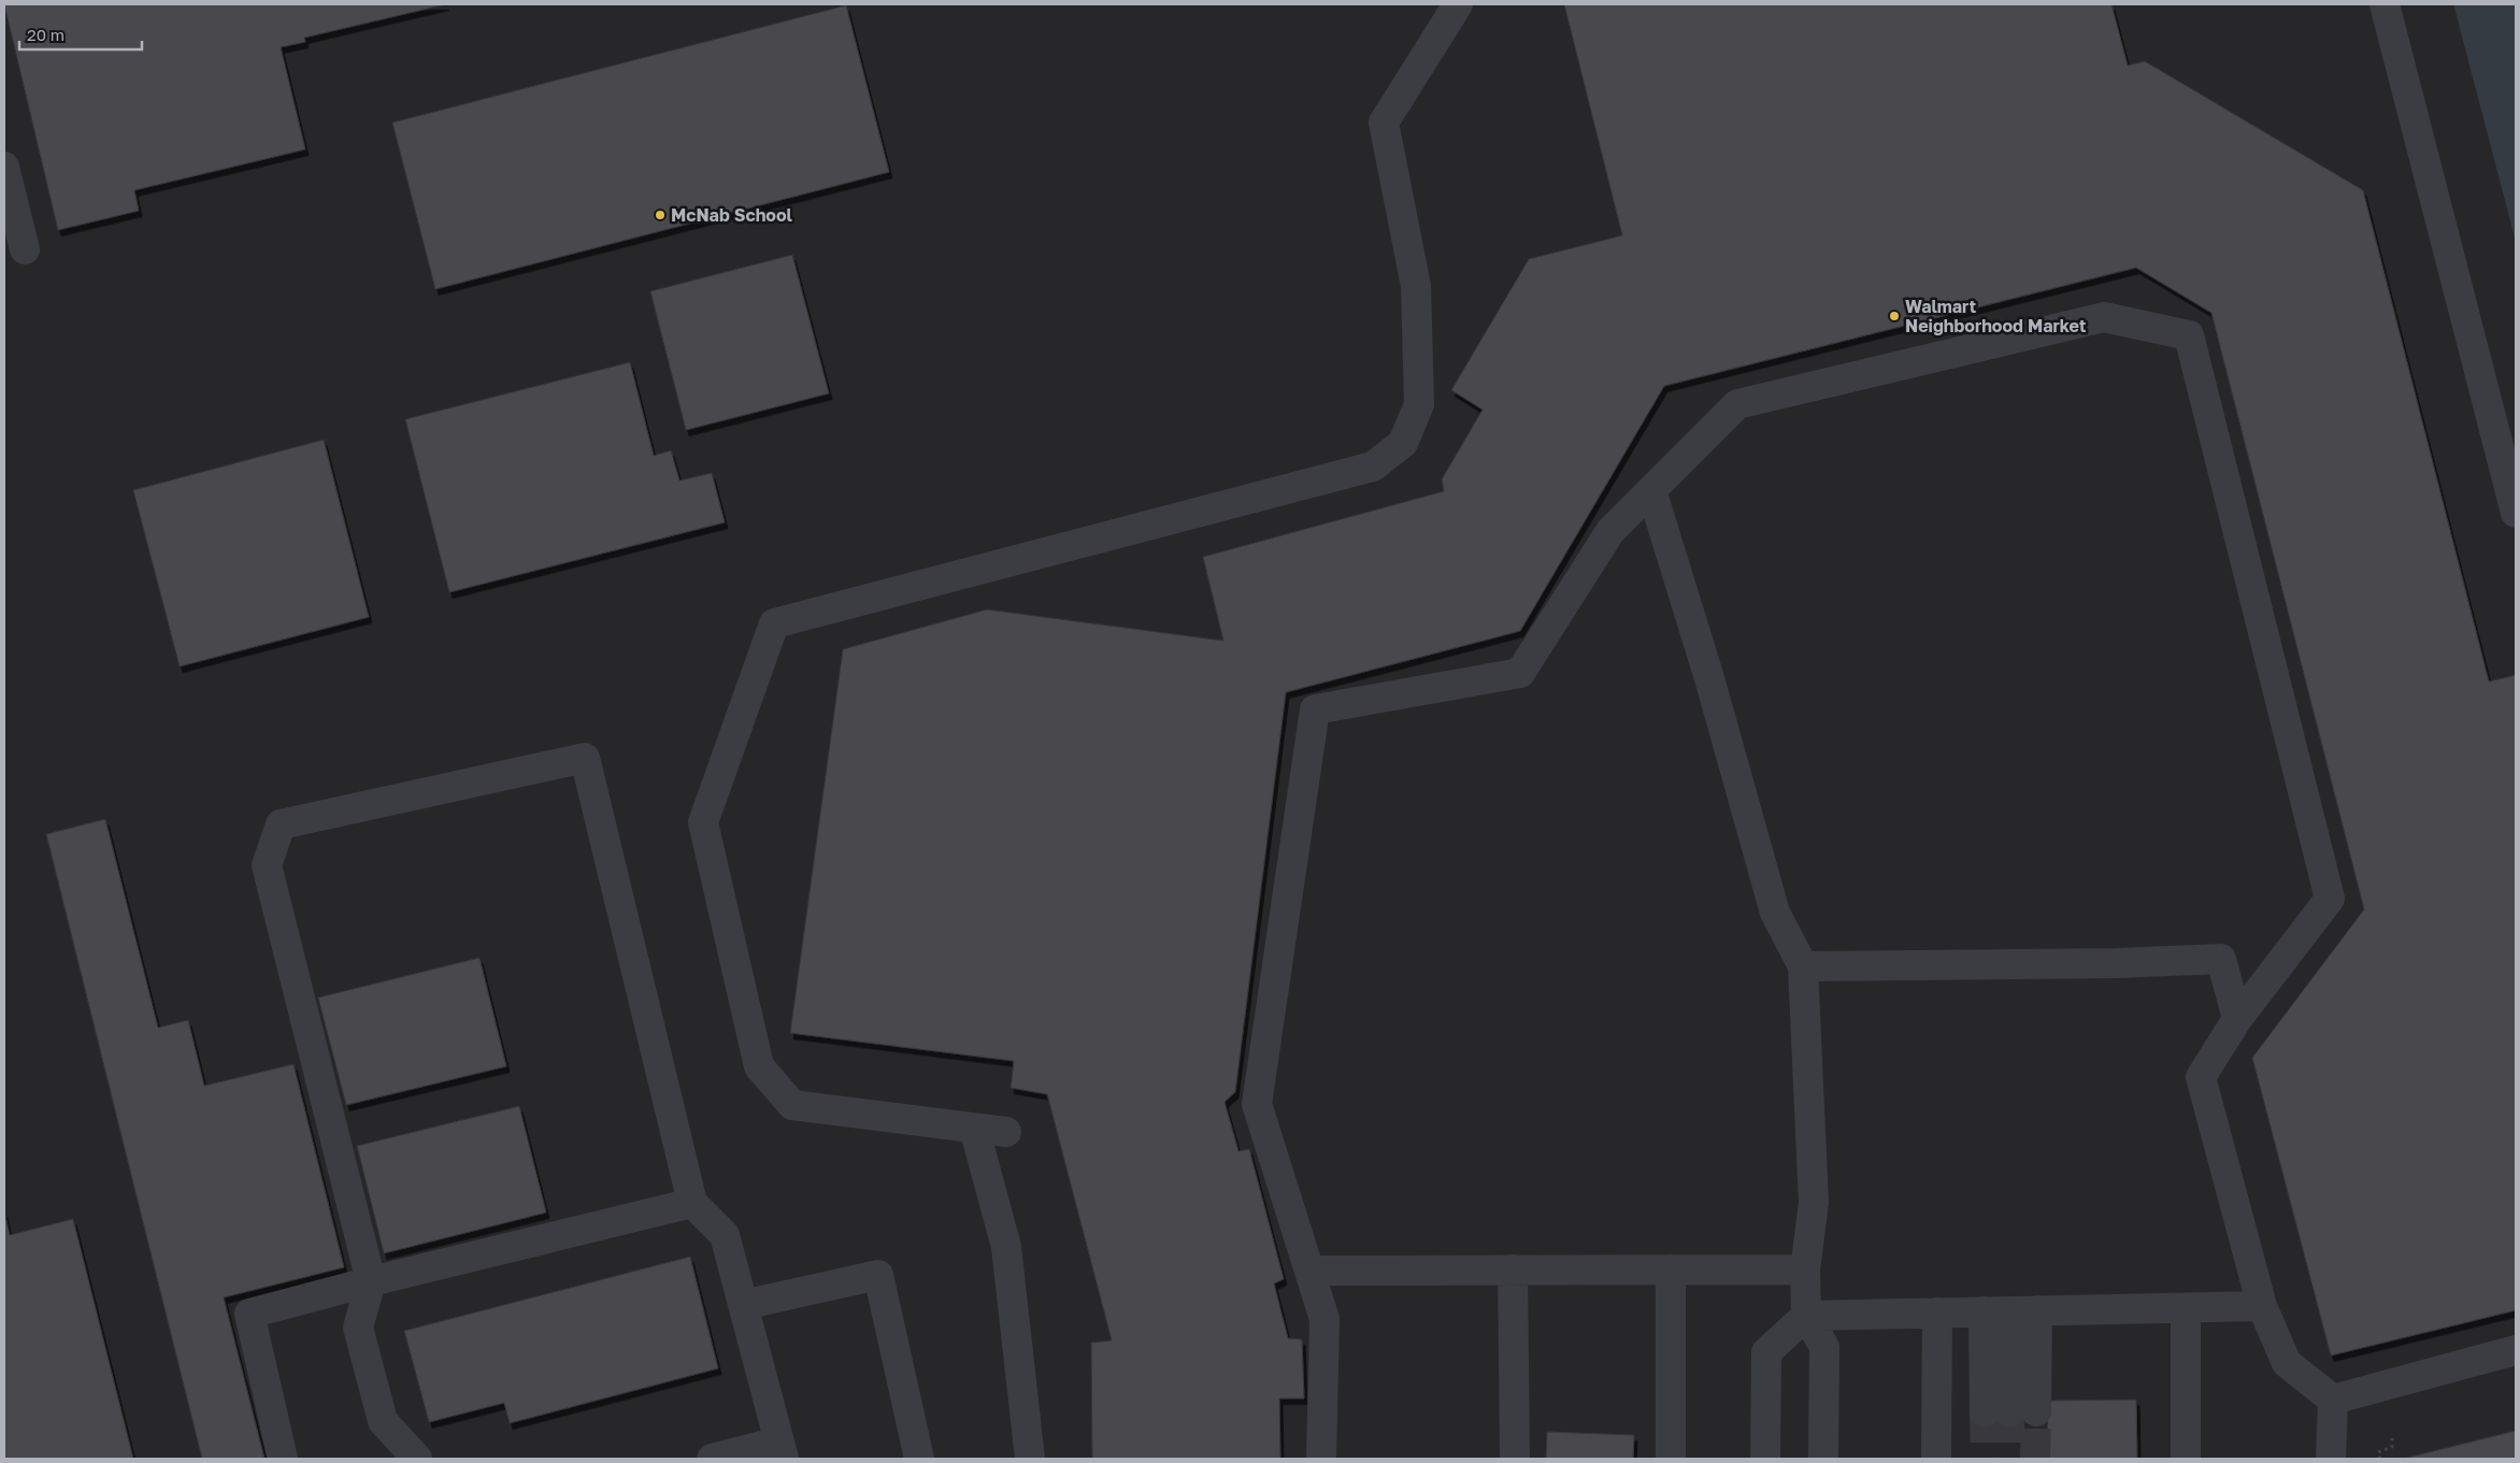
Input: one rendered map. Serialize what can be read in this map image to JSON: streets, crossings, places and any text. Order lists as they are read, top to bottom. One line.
{"places":["McNab School","Walmart Neighborhood Market"],"scale_bar":"20 m"}
